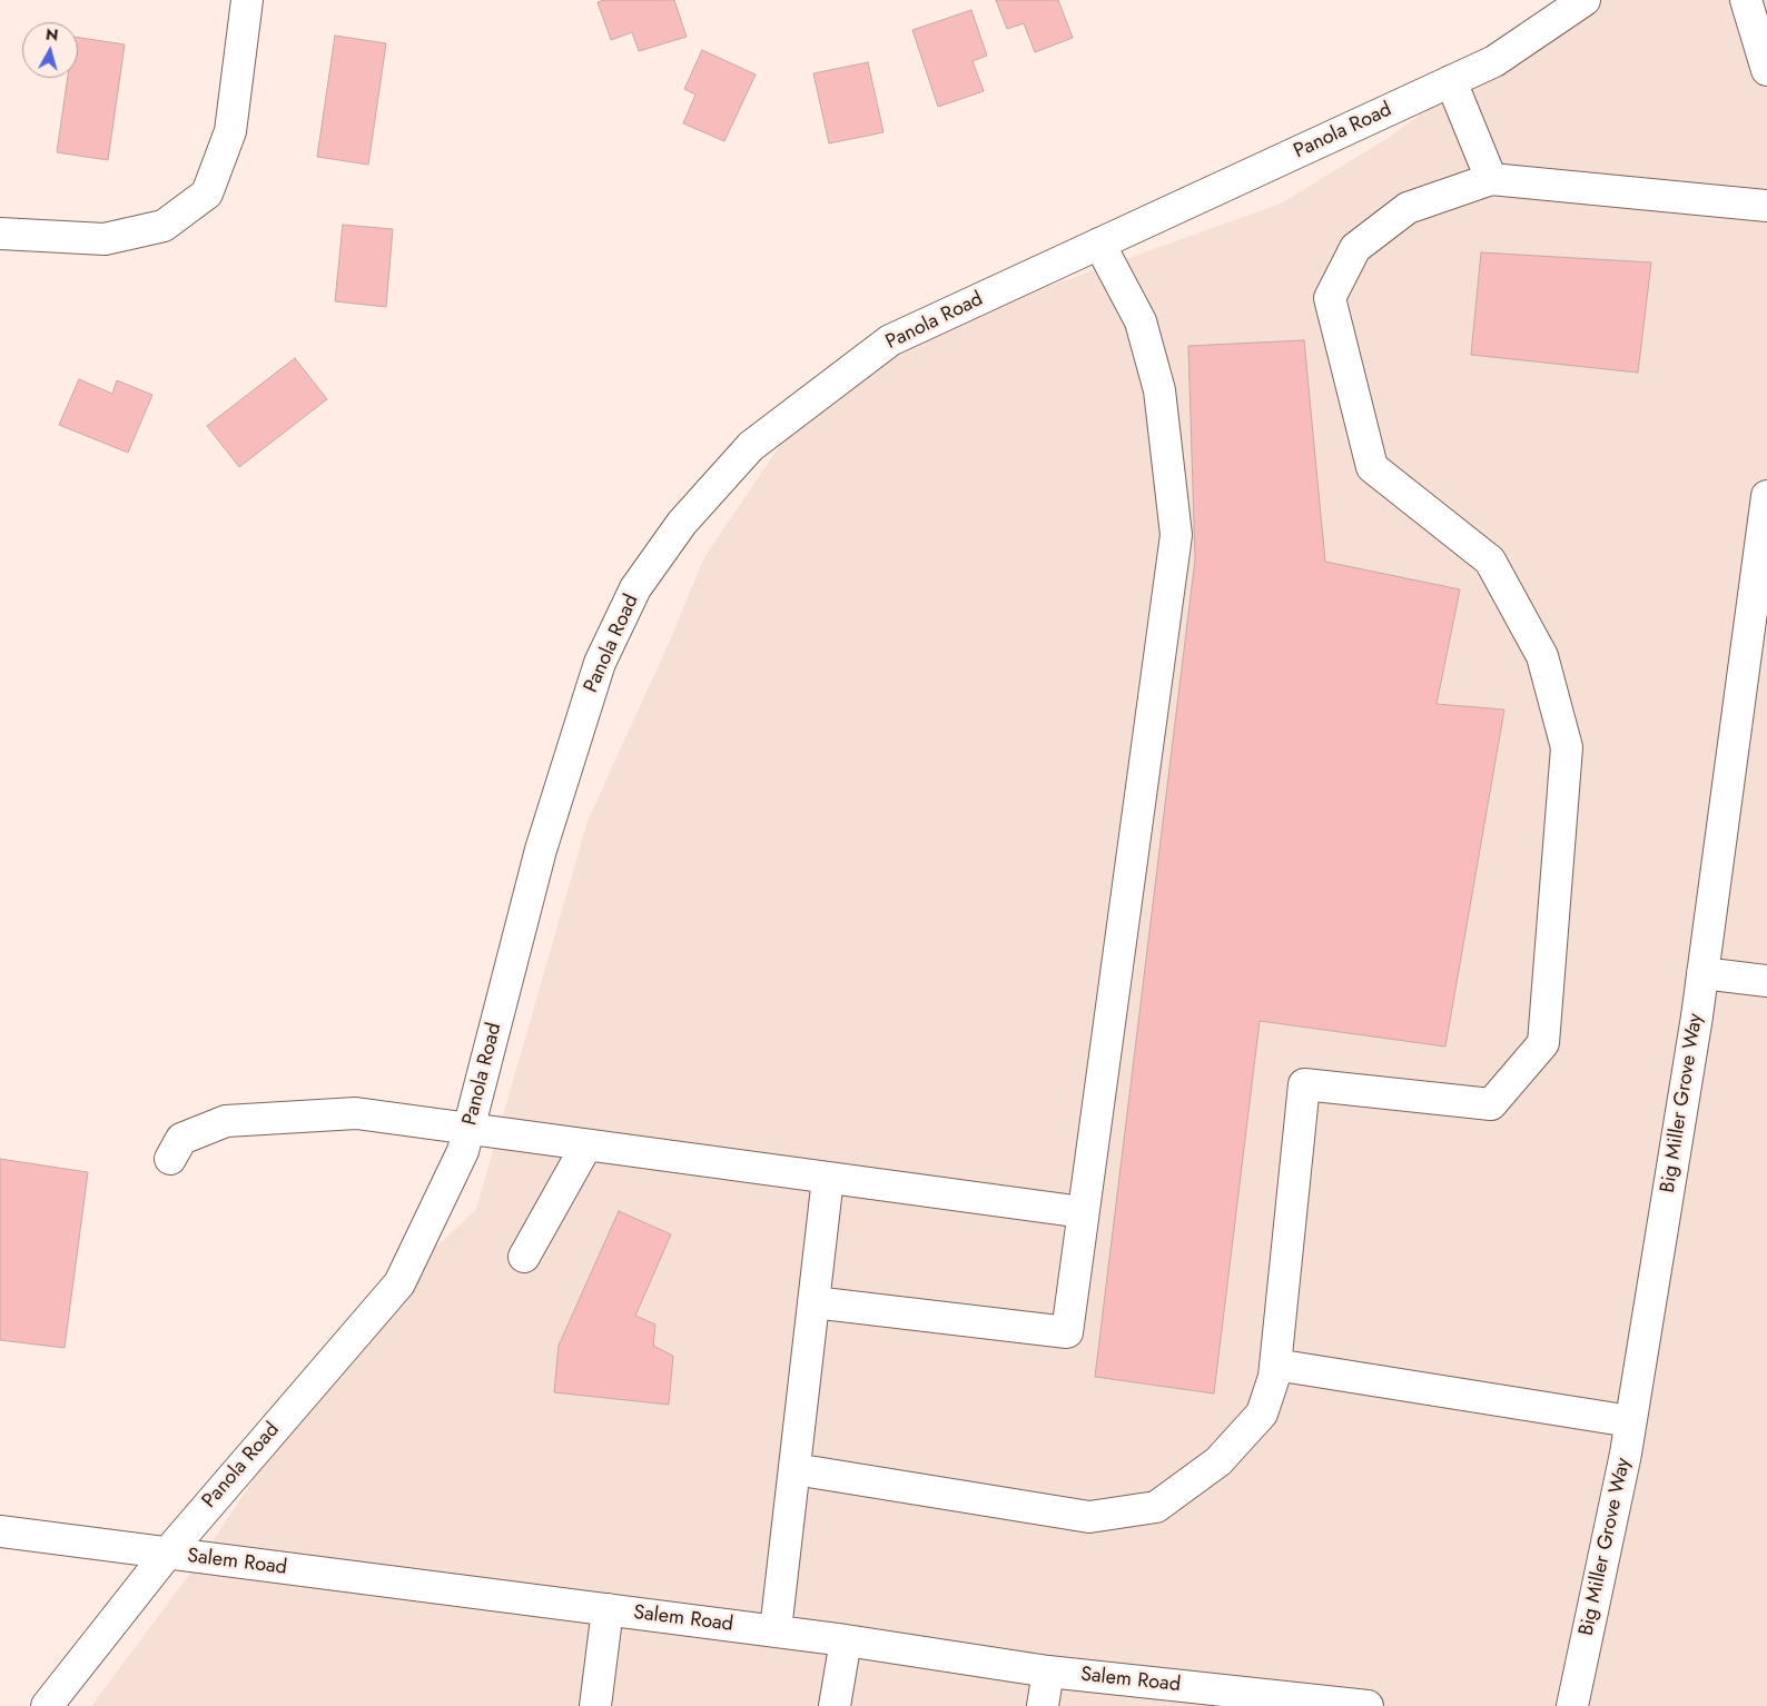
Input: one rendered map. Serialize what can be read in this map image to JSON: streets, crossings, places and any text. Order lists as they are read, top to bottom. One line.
{"streets":{"street":["Panola Road","Big Miller Grove Way","Salem Road"]},"crossings":[["Panola Road","Salem Road"]],"north":"top"}
